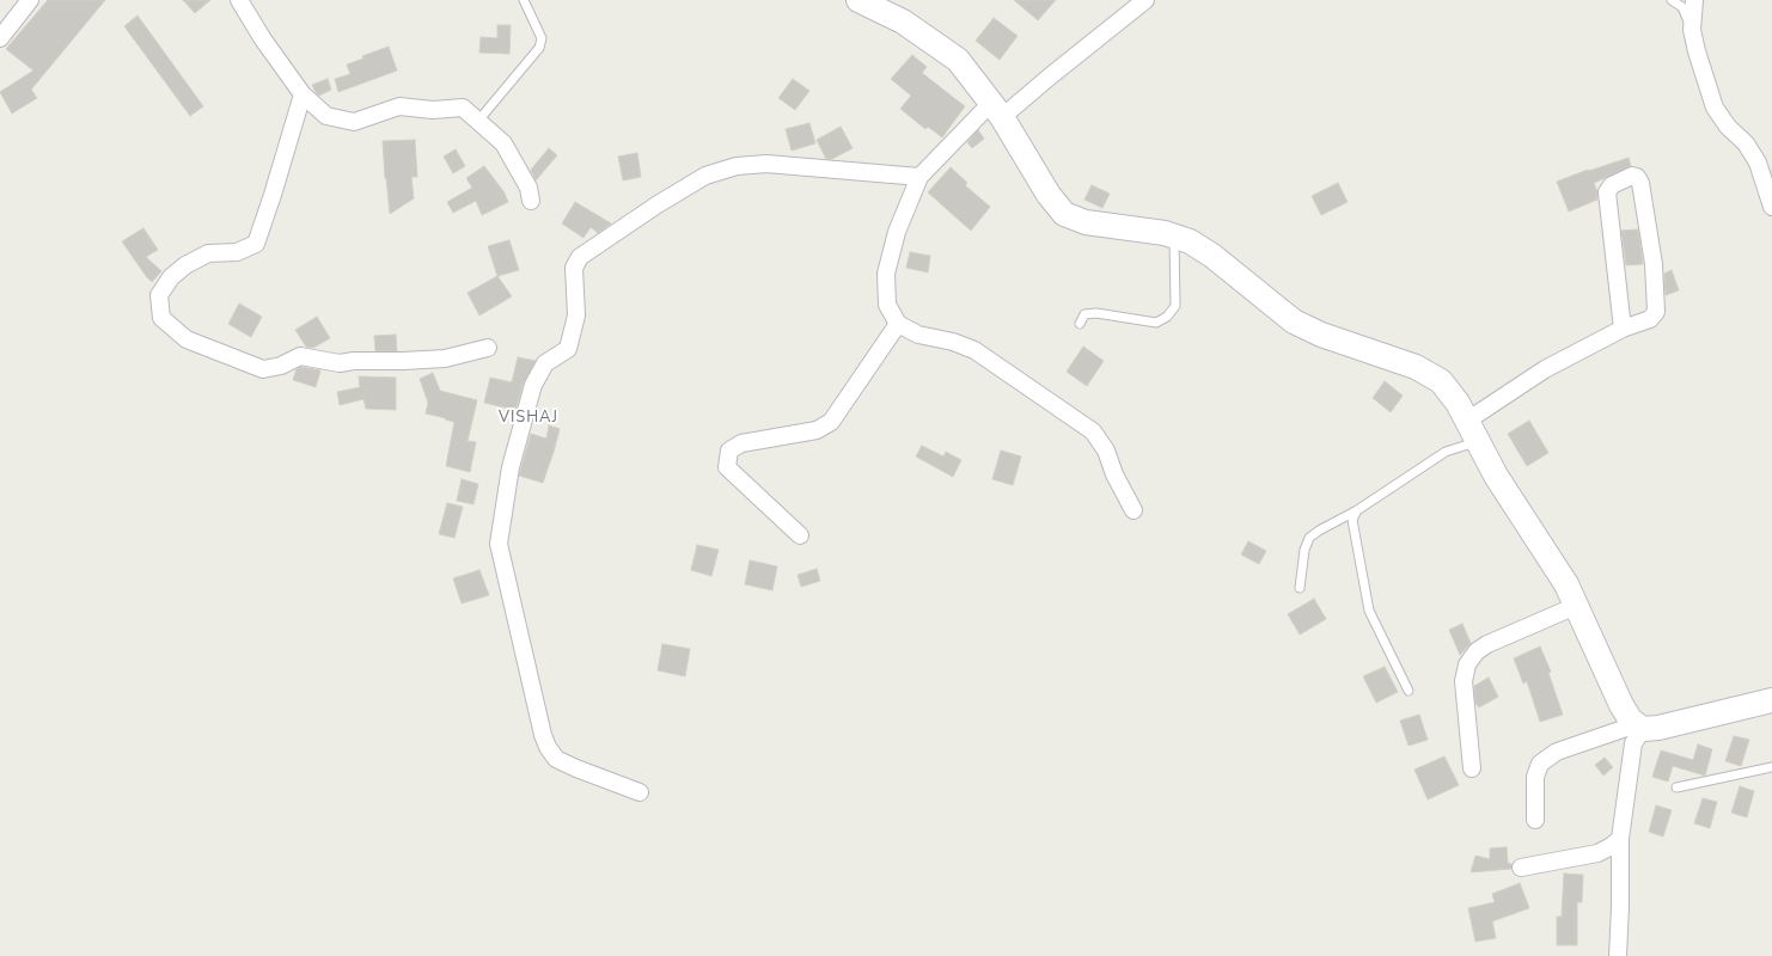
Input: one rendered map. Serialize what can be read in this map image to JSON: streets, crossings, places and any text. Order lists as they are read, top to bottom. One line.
{"districts":["VISHAJ"]}
